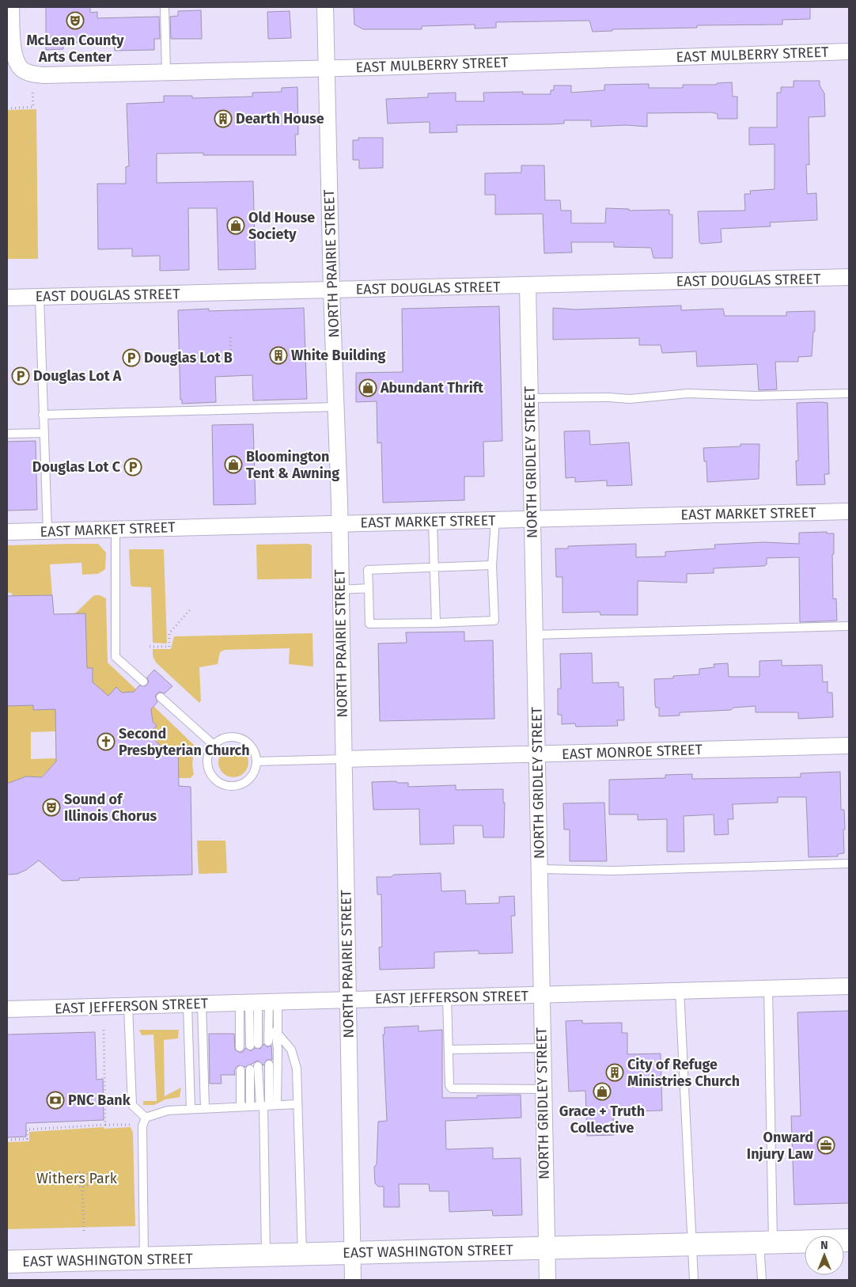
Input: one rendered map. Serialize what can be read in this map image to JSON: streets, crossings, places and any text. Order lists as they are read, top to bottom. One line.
{"streets":{"main road":["EAST WASHINGTON STREET"],"street":["EAST MULBERRY STREET","NORTH PRAIRIE STREET","EAST DOUGLAS STREET","NORTH GRIDLEY STREET","EAST MARKET STREET","EAST MONROE STREET","EAST JEFFERSON STREET"]},"crossings":[["EAST MULBERRY STREET","NORTH PRAIRIE STREET"],["NORTH PRAIRIE STREET","EAST DOUGLAS STREET"],["NORTH PRAIRIE STREET","EAST MARKET STREET"],["NORTH PRAIRIE STREET","EAST MONROE STREET"],["NORTH PRAIRIE STREET","EAST JEFFERSON STREET"],["NORTH PRAIRIE STREET","EAST WASHINGTON STREET"],["EAST DOUGLAS STREET","NORTH GRIDLEY STREET"],["NORTH GRIDLEY STREET","EAST MARKET STREET"],["NORTH GRIDLEY STREET","EAST MONROE STREET"],["NORTH GRIDLEY STREET","EAST JEFFERSON STREET"],["NORTH GRIDLEY STREET","EAST WASHINGTON STREET"]],"parks":["Withers Park"],"places":{"theatre":["McLean County Arts Center","Sound of Illinois Chorus"],"building":["Dearth House","White Building","City of Refuge Ministries Church"],"shop":["Old House Society","Abundant Thrift","Bloomington Tent & Awning","Grace + Truth Collective"],"parking":["Douglas Lot B","Douglas Lot A","Douglas Lot C"],"church":["Second Presbyterian Church"],"bank":["PNC Bank"],"office":["Onward Injury Law"]},"north":"top"}
